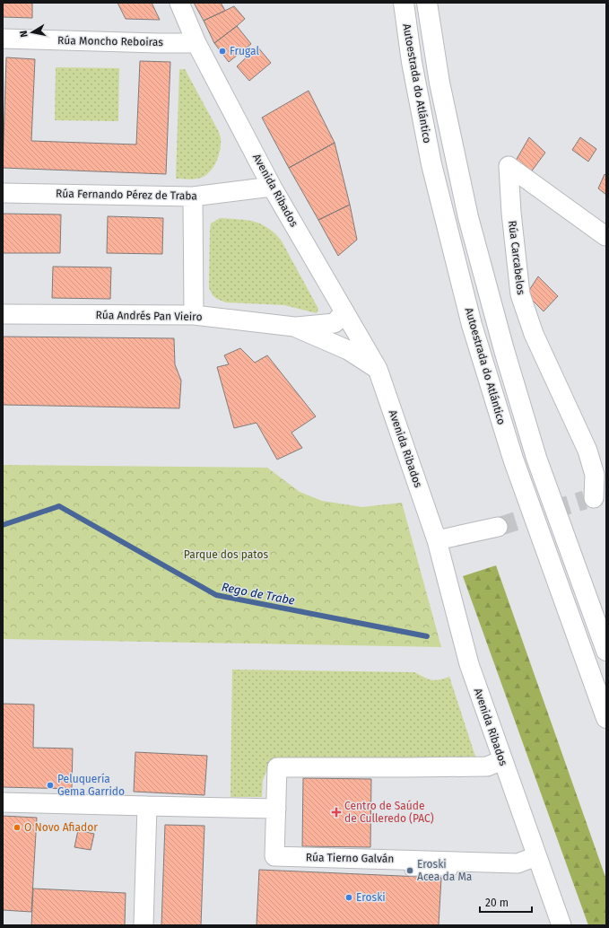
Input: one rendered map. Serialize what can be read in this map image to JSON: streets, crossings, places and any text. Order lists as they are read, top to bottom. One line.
{"streets":{"highway":["Autoestrada do Atlántico"],"street":["Rúa Moncho Reboiras","Avenida Ribados","Rúa Fernando Pérez de Traba","Rúa Carcabelos","Rúa Andrés Pan Vieiro","Rúa Tierno Galván"]},"crossings":[["Rúa Moncho Reboiras","Avenida Ribados"],["Avenida Ribados","Rúa Fernando Pérez de Traba"],["Avenida Ribados","Rúa Andrés Pan Vieiro"],["Avenida Ribados","Rúa Tierno Galván"]],"water":["Rego de Trabe"],"parks":["Parque dos patos"],"places":{"other":["Frugal","Peluquería Gema Garrido","O Novo Afiador","Eroski Acea da Ma","Eroski"],"health":["Centro de Saúde de Culleredo (PAC)"]},"scale_bar":"20 m","north":"left"}
